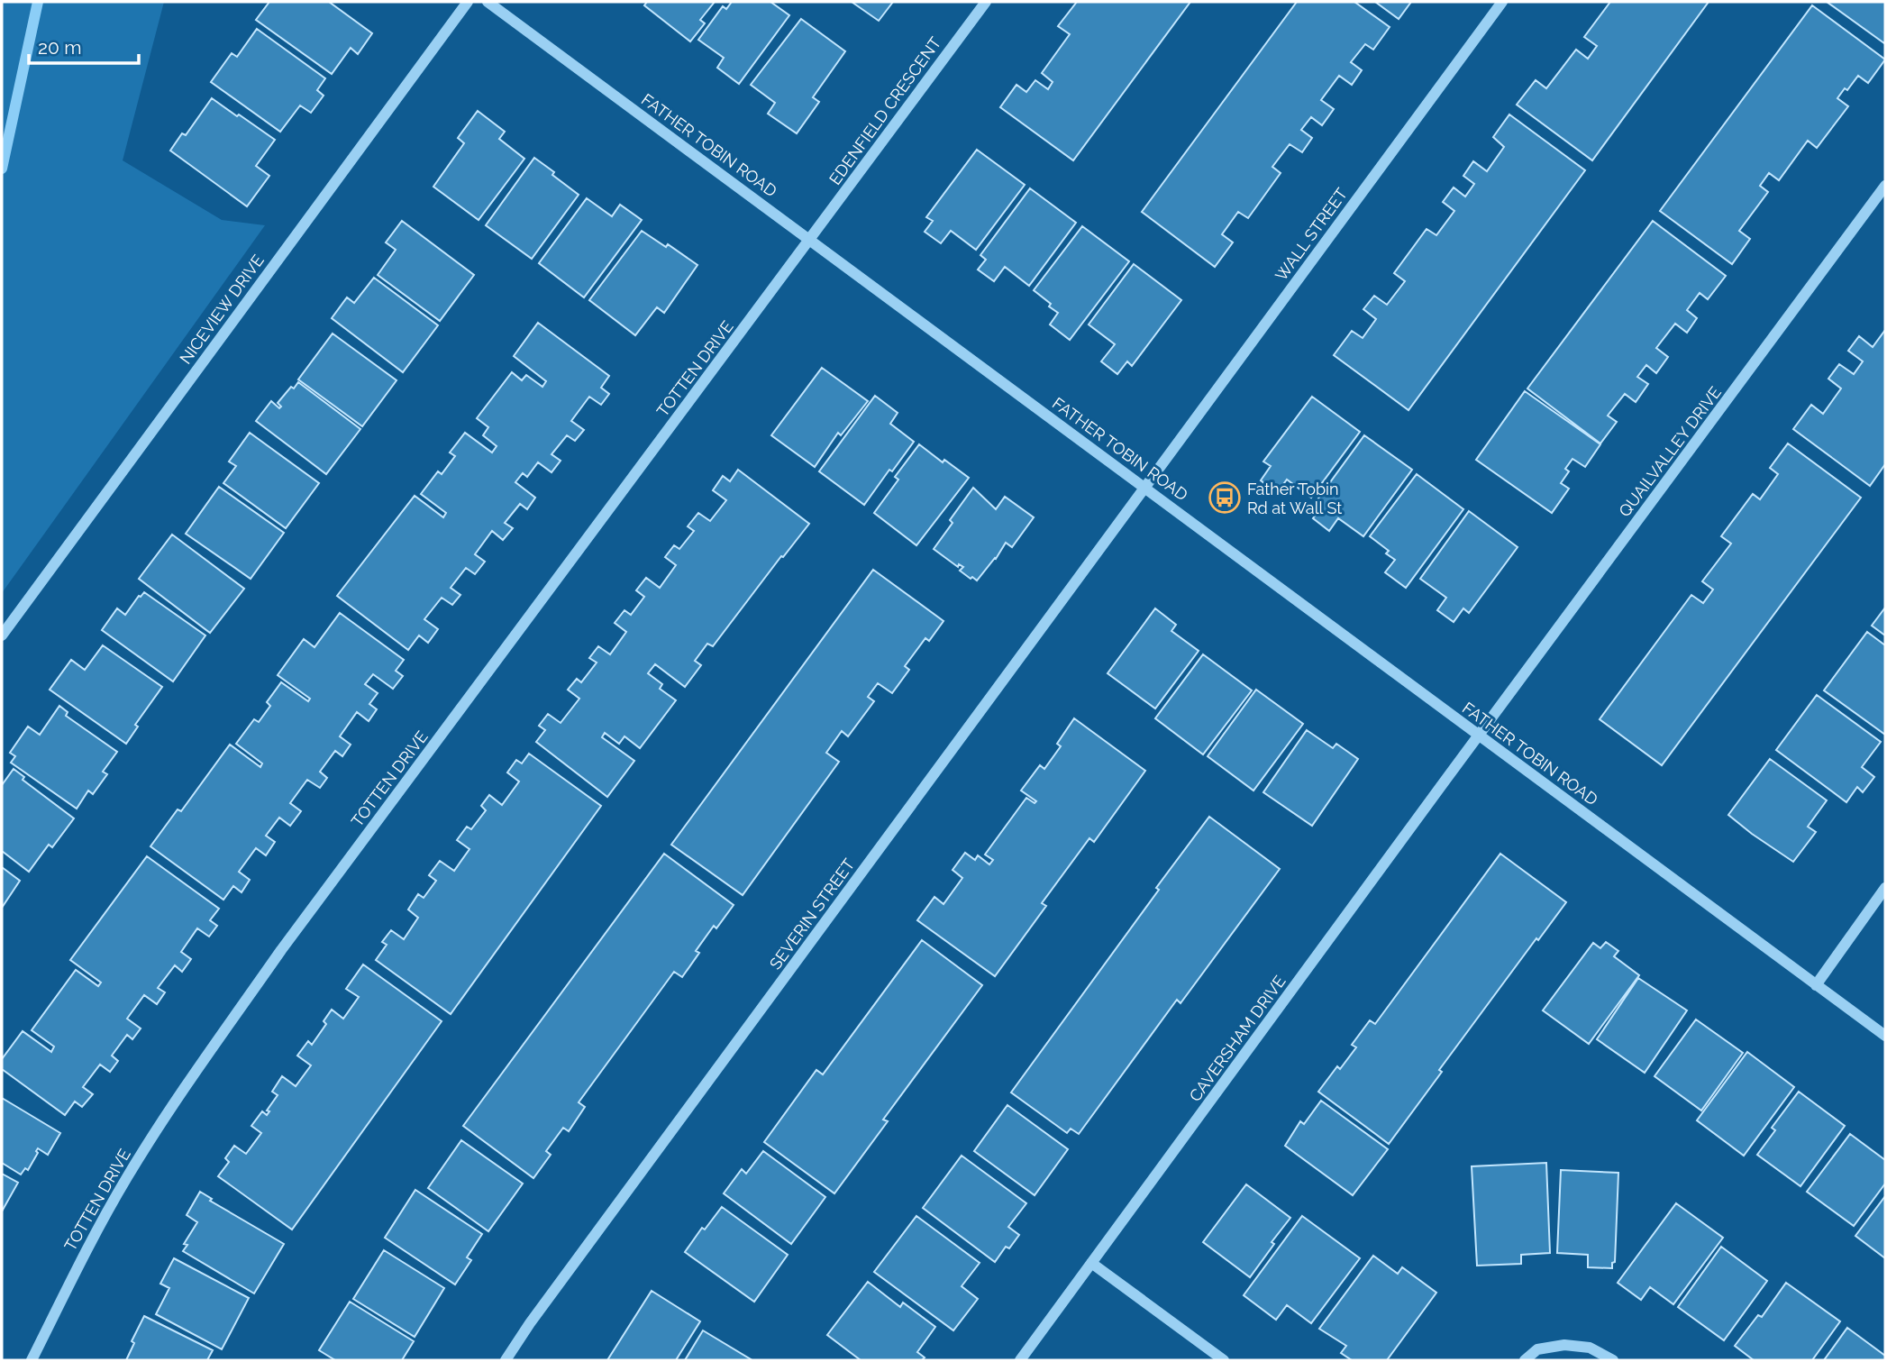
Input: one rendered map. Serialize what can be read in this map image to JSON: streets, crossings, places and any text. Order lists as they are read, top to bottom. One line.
{"streets":{"street":["EDENFIELD CRESCENT","FATHER TOBIN ROAD","WALL STREET","NICEVIEW DRIVE","TOTTEN DRIVE","QUAILVALLEY DRIVE","SEVERIN STREET","CAVERSHAM DRIVE"]},"crossings":[["EDENFIELD CRESCENT","FATHER TOBIN ROAD"],["EDENFIELD CRESCENT","TOTTEN DRIVE"],["FATHER TOBIN ROAD","WALL STREET"],["FATHER TOBIN ROAD","TOTTEN DRIVE"],["FATHER TOBIN ROAD","QUAILVALLEY DRIVE"],["FATHER TOBIN ROAD","SEVERIN STREET"],["FATHER TOBIN ROAD","CAVERSHAM DRIVE"],["WALL STREET","SEVERIN STREET"],["QUAILVALLEY DRIVE","CAVERSHAM DRIVE"]],"places":{"bus stop":["Father Tobin Rd at Wall St"]},"scale_bar":"20 m"}
